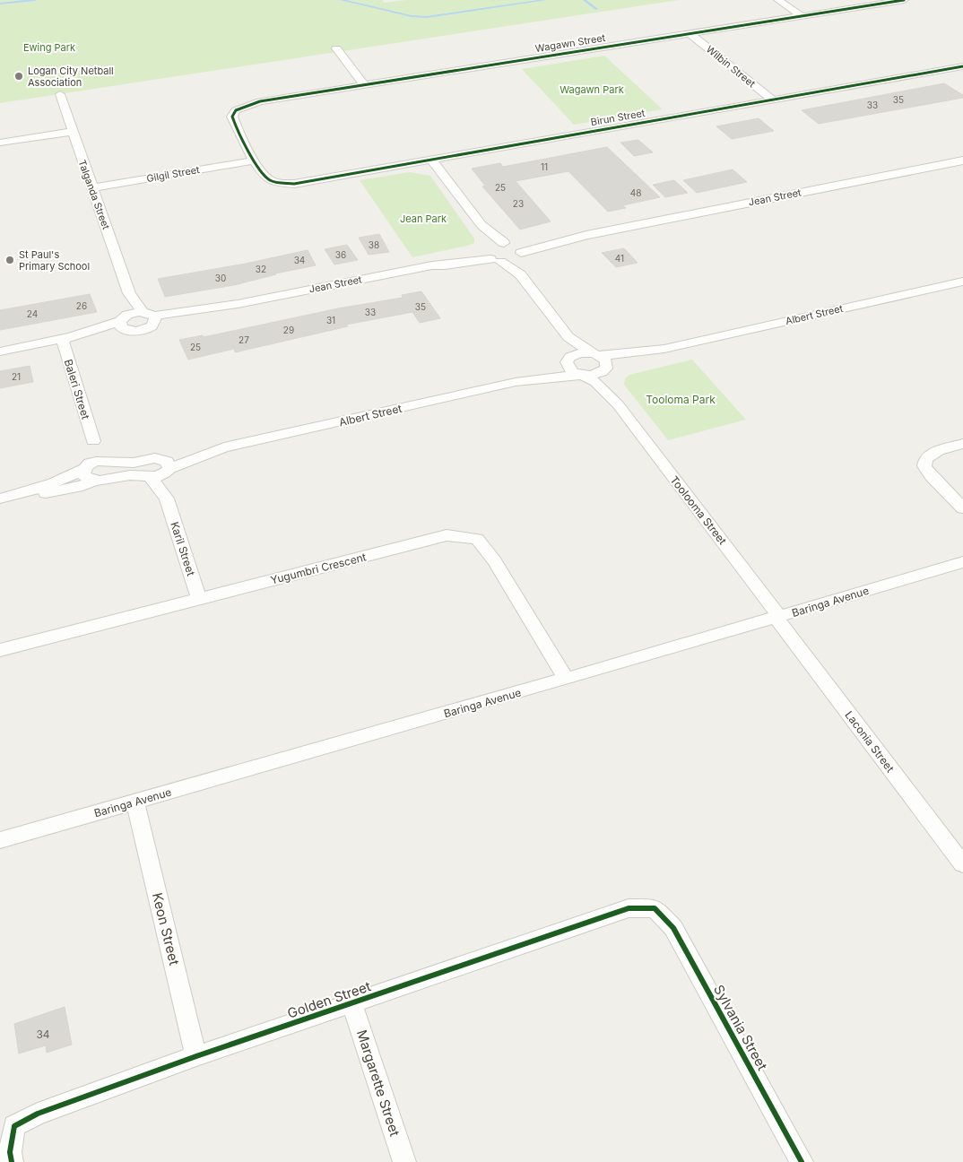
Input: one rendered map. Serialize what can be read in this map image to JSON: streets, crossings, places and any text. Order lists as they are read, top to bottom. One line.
{"streets":{"street":["Wagawn Street","Wilbin Street","Birun Street","Gilgil Street","Talganda Street","Jean Street","Albert Street","Baleri Street","Toolooma Street","Karil Street","Yugumbri Crescent","Baringa Avenue","Laconia Street","Keon Street","Golden Street","Sylvania Street","Margarette Street"]},"crossings":[["Wagawn Street","Wilbin Street"],["Wagawn Street","Birun Street"],["Wagawn Street","Gilgil Street"],["Wilbin Street","Birun Street"],["Birun Street","Gilgil Street"],["Gilgil Street","Talganda Street"],["Talganda Street","Jean Street"],["Albert Street","Baleri Street"],["Albert Street","Toolooma Street"],["Albert Street","Karil Street"],["Toolooma Street","Baringa Avenue"],["Toolooma Street","Laconia Street"],["Karil Street","Yugumbri Crescent"],["Yugumbri Crescent","Baringa Avenue"],["Baringa Avenue","Laconia Street"],["Baringa Avenue","Keon Street"],["Keon Street","Golden Street"],["Golden Street","Sylvania Street"],["Golden Street","Margarette Street"]],"parks":["Ewing Park","Wagawn Park","Jean Park","Tooloma Park"],"places":["Logan City Netball Association","St Paul's Primary School"],"house_numbers":["35","33","11","25","48","23","38","36","41","34","32","30","26","35","33","24","31","29","27","25","21","34"]}
